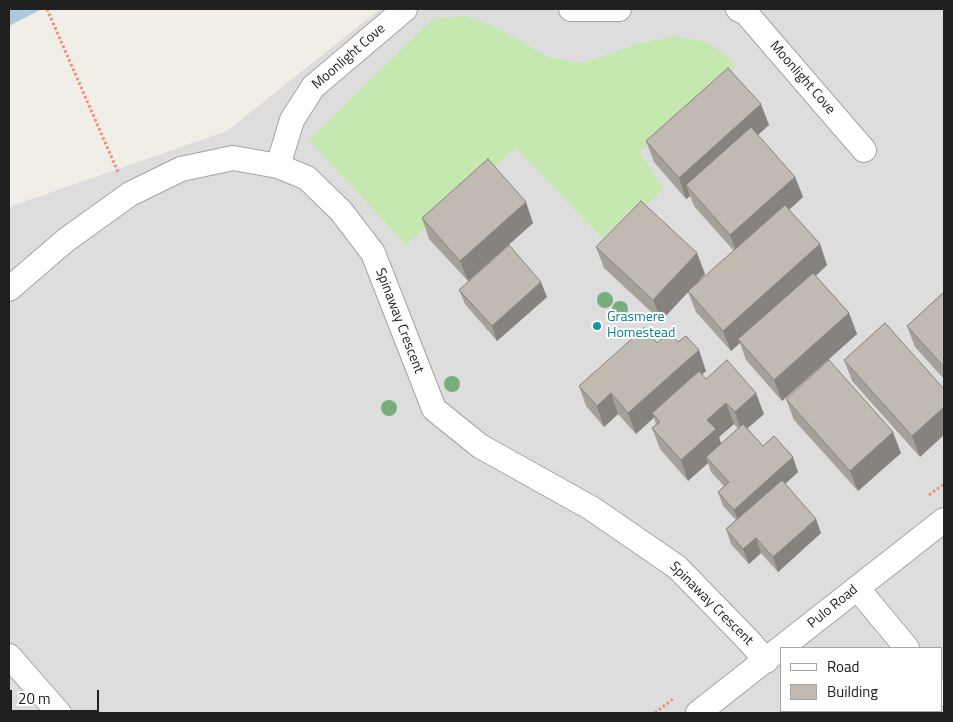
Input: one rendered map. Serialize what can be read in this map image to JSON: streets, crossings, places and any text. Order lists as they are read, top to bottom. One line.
{"streets":{"street":["Moonlight Cove","Spinaway Crescent","Pulo Road"]},"crossings":[["Moonlight Cove","Spinaway Crescent"],["Spinaway Crescent","Pulo Road"]],"places":["Grasmere Homestead"],"legend":["Road","Building"],"scale_bar":"20 m"}
